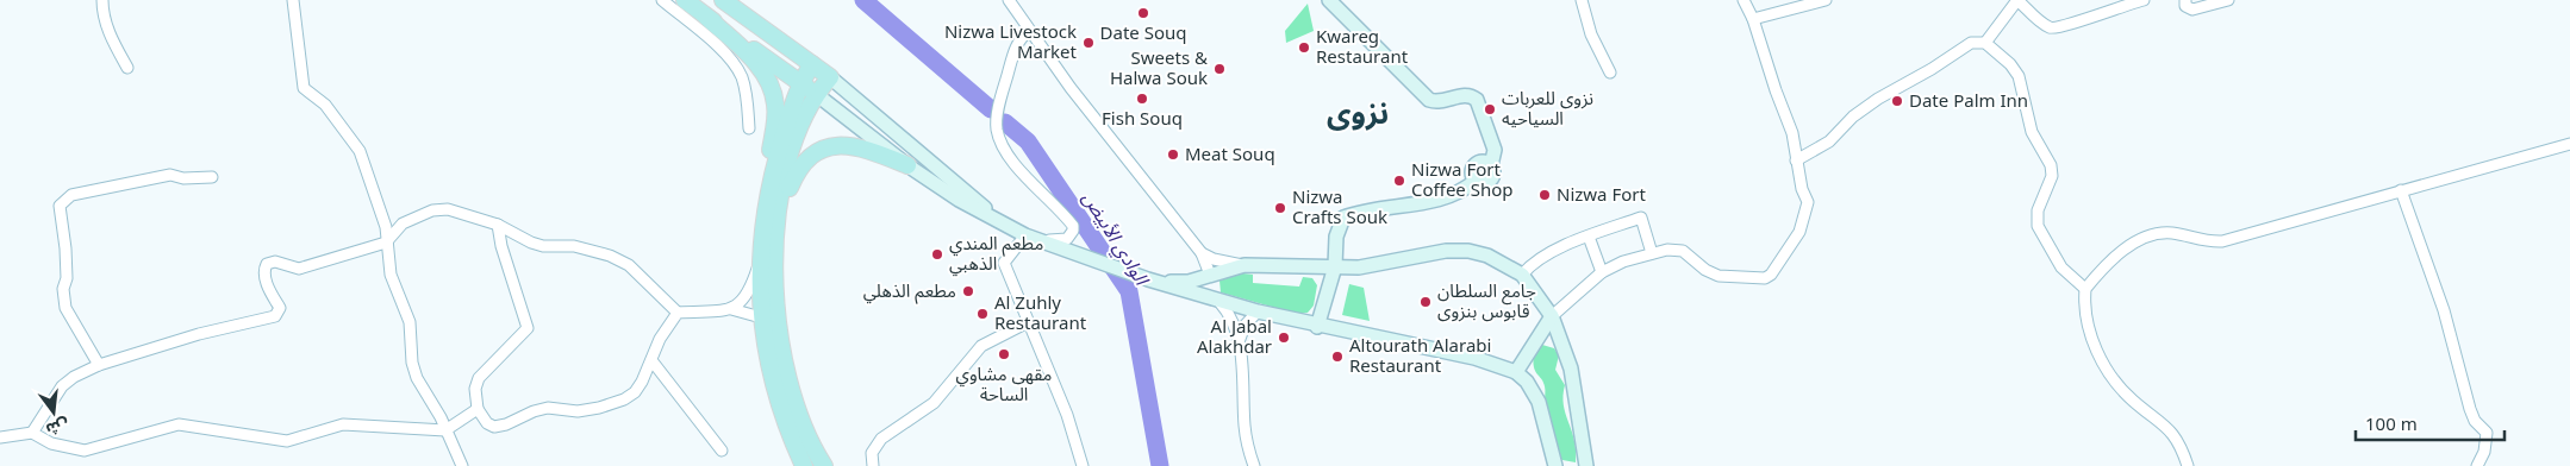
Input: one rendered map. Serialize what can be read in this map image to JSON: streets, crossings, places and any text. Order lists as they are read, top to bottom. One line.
{"districts":["نزوى"],"water":["الوادي الأبيض"],"places":["Date Souq","Nizwa Livestock Market","Kwareg Restaurant","Sweets & Halwa Souk","Fish Souq","Date Palm Inn","نزوى للعربات السياحيه","Meat Souq","Nizwa Fort Coffee Shop","Nizwa Fort","Nizwa Crafts Souk","مطعم المندي الذهبي","مطعم الذهلي","جامع السلطان قابوس بنزوى","Al Zuhly Restaurant","Al Jabal Alakhdar","مقهى مشاوي الساحة","Altourath Alarabi Restaurant"],"scale_bar":"100 m","north":"bottom"}
